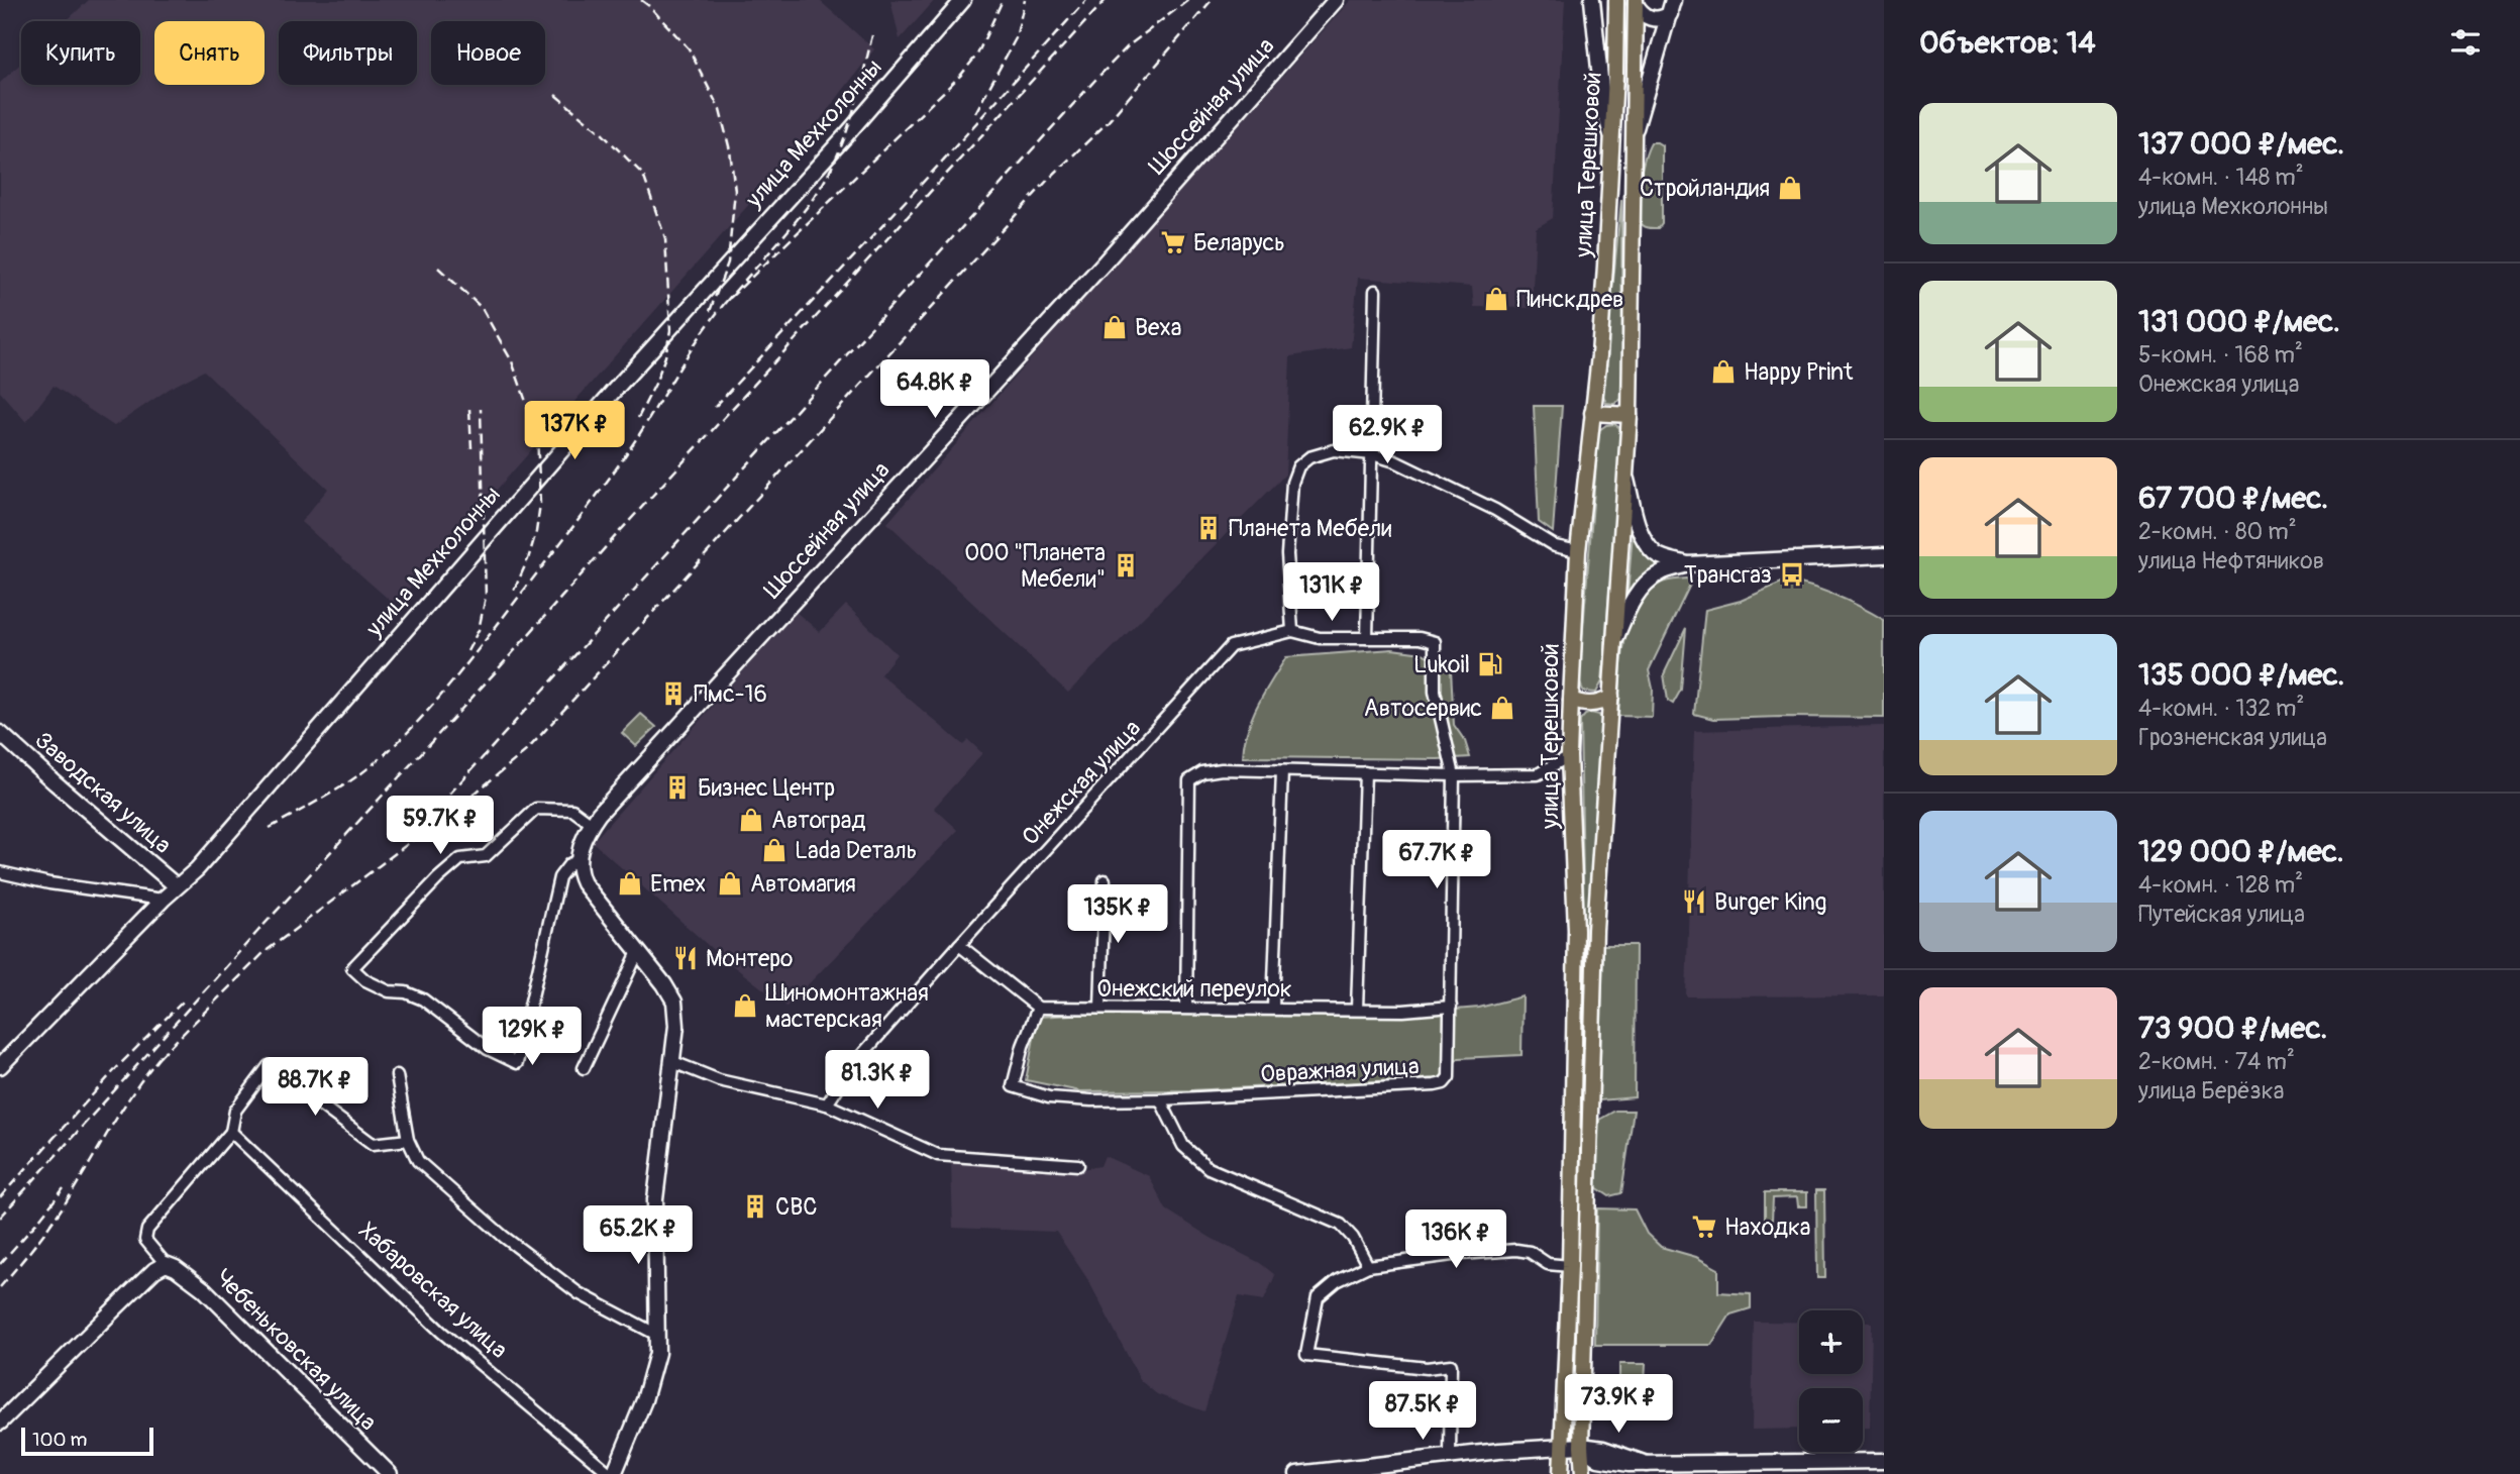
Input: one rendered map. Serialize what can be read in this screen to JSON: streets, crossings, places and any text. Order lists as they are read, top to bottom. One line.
{"streets":{"main road":["улица Терешковой"],"street":["Шоссейная улица","улица Мехколонны","Онежская улица","Заводская улица","Онежский переулок","Овражная улица","Хабаровская улица","Чебеньковская улица"]},"crossings":[["улица Мехколонны","Заводская улица"],["Онежский переулок","Овражная улица"]],"places":{"shop":["Стройландия","Пинскдрев","Веха","Happy Print","Автосервис","Автоград","Lada Dеталь","Emex","Автомагия","Шиномонтажная мастерская"],"supermarket":["Беларусь","Находка"],"building":["Планета Мебели","ООО \"Планета Мебели\"","Пмс-16","Бизнес Центр","СВС"],"bus stop":["Трансгаз"],"fuel station":["Lukoil"],"restaurant":["Burger King","Монтеро"]},"scale_bar":"100 m","page":{"heading":"Объектов: 14","chip":["Купить","Снять","Фильтры","Новое"],"list":[{"name":"137 000 ₽/мес.","note":"4-комн. · 148 m² · улица Мехколонны"},{"name":"131 000 ₽/мес.","note":"5-комн. · 168 m² · Онежская улица"},{"name":"67 700 ₽/мес.","note":"2-комн. · 80 m² · улица Нефтяников"},{"name":"135 000 ₽/мес.","note":"4-комн. · 132 m² · Грозненская улица"},{"name":"129 000 ₽/мес.","note":"4-комн. · 128 m² · Путейская улица"},{"name":"73 900 ₽/мес.","note":"2-комн. · 74 m² · улица Берёзка"}],"price":["64.8K ₽","137K ₽","62.9K ₽","131K ₽","59.7K ₽","67.7K ₽","135K ₽","129K ₽","81.3K ₽","88.7K ₽","65.2K ₽","136K ₽","73.9K ₽","87.5K ₽"],"map_buttons":["+","−"],"scale":"100 m"}}
